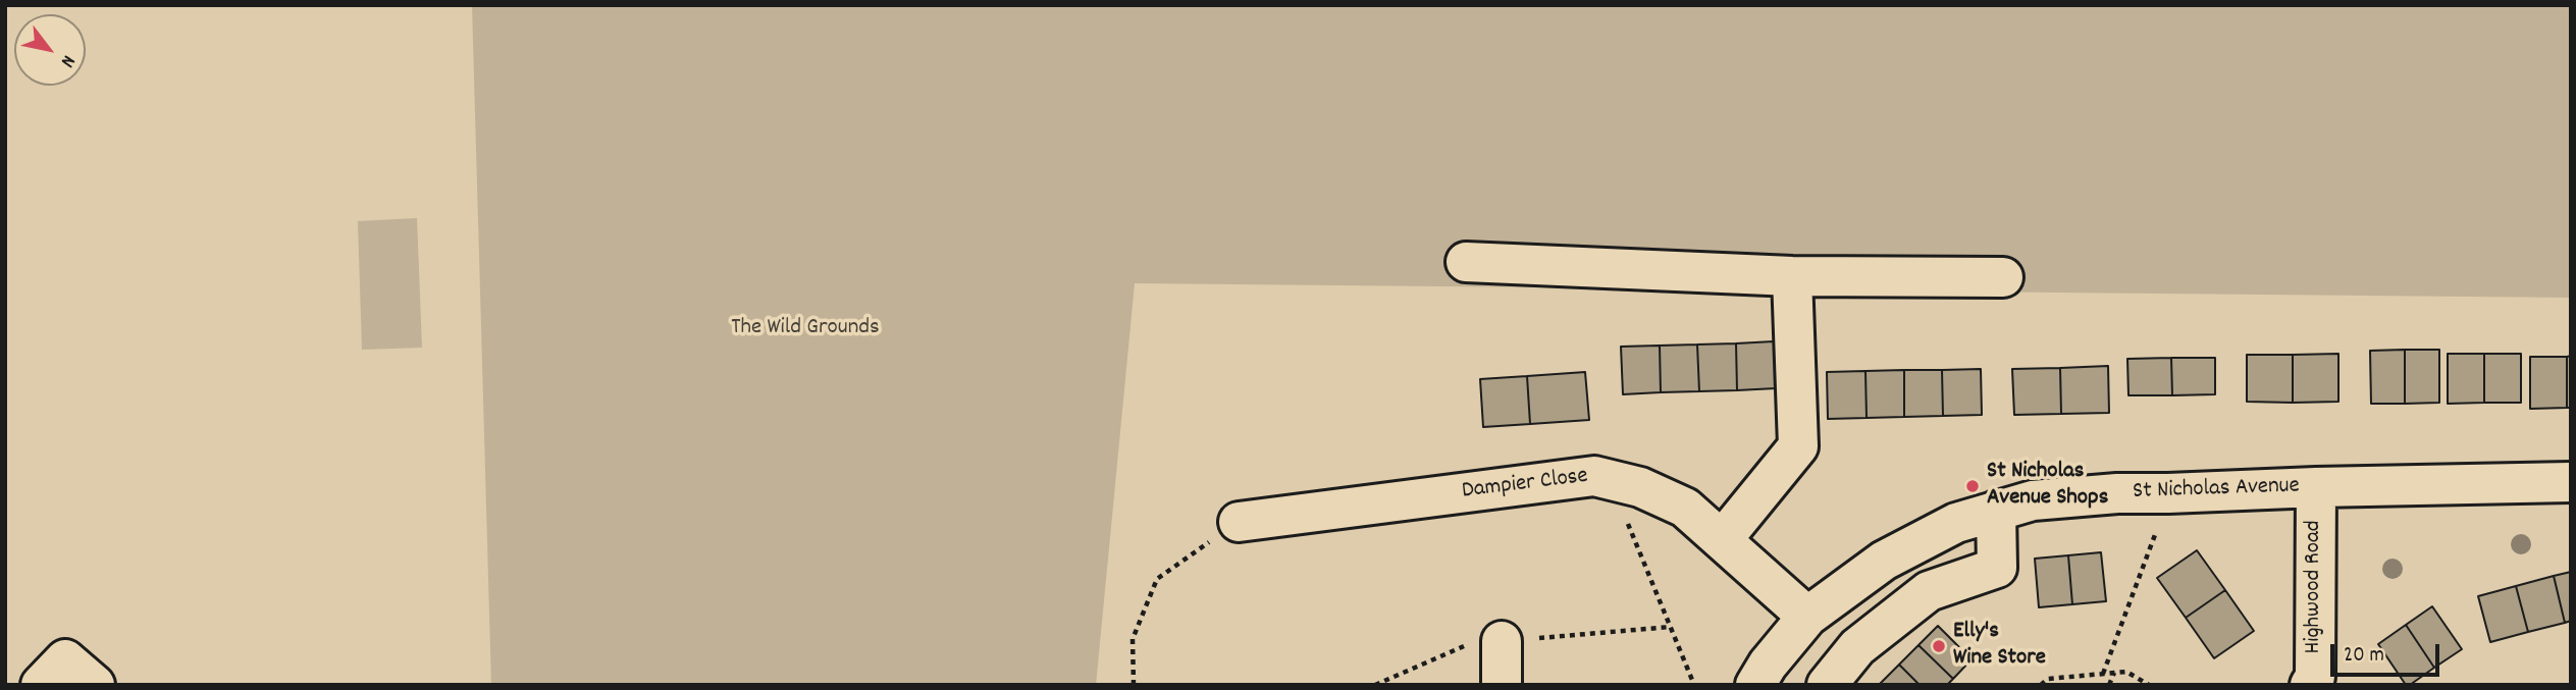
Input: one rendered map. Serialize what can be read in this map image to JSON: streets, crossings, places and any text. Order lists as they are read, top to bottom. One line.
{"streets":{"street":["Dampier Close","St Nicholas Avenue","Highwood Road"]},"crossings":[["Dampier Close","St Nicholas Avenue"],["St Nicholas Avenue","Highwood Road"]],"parks":["The Wild Grounds"],"places":["St Nicholas Avenue Shops","Elly's Wine Store"],"scale_bar":"20 m","north":"bottom right"}
